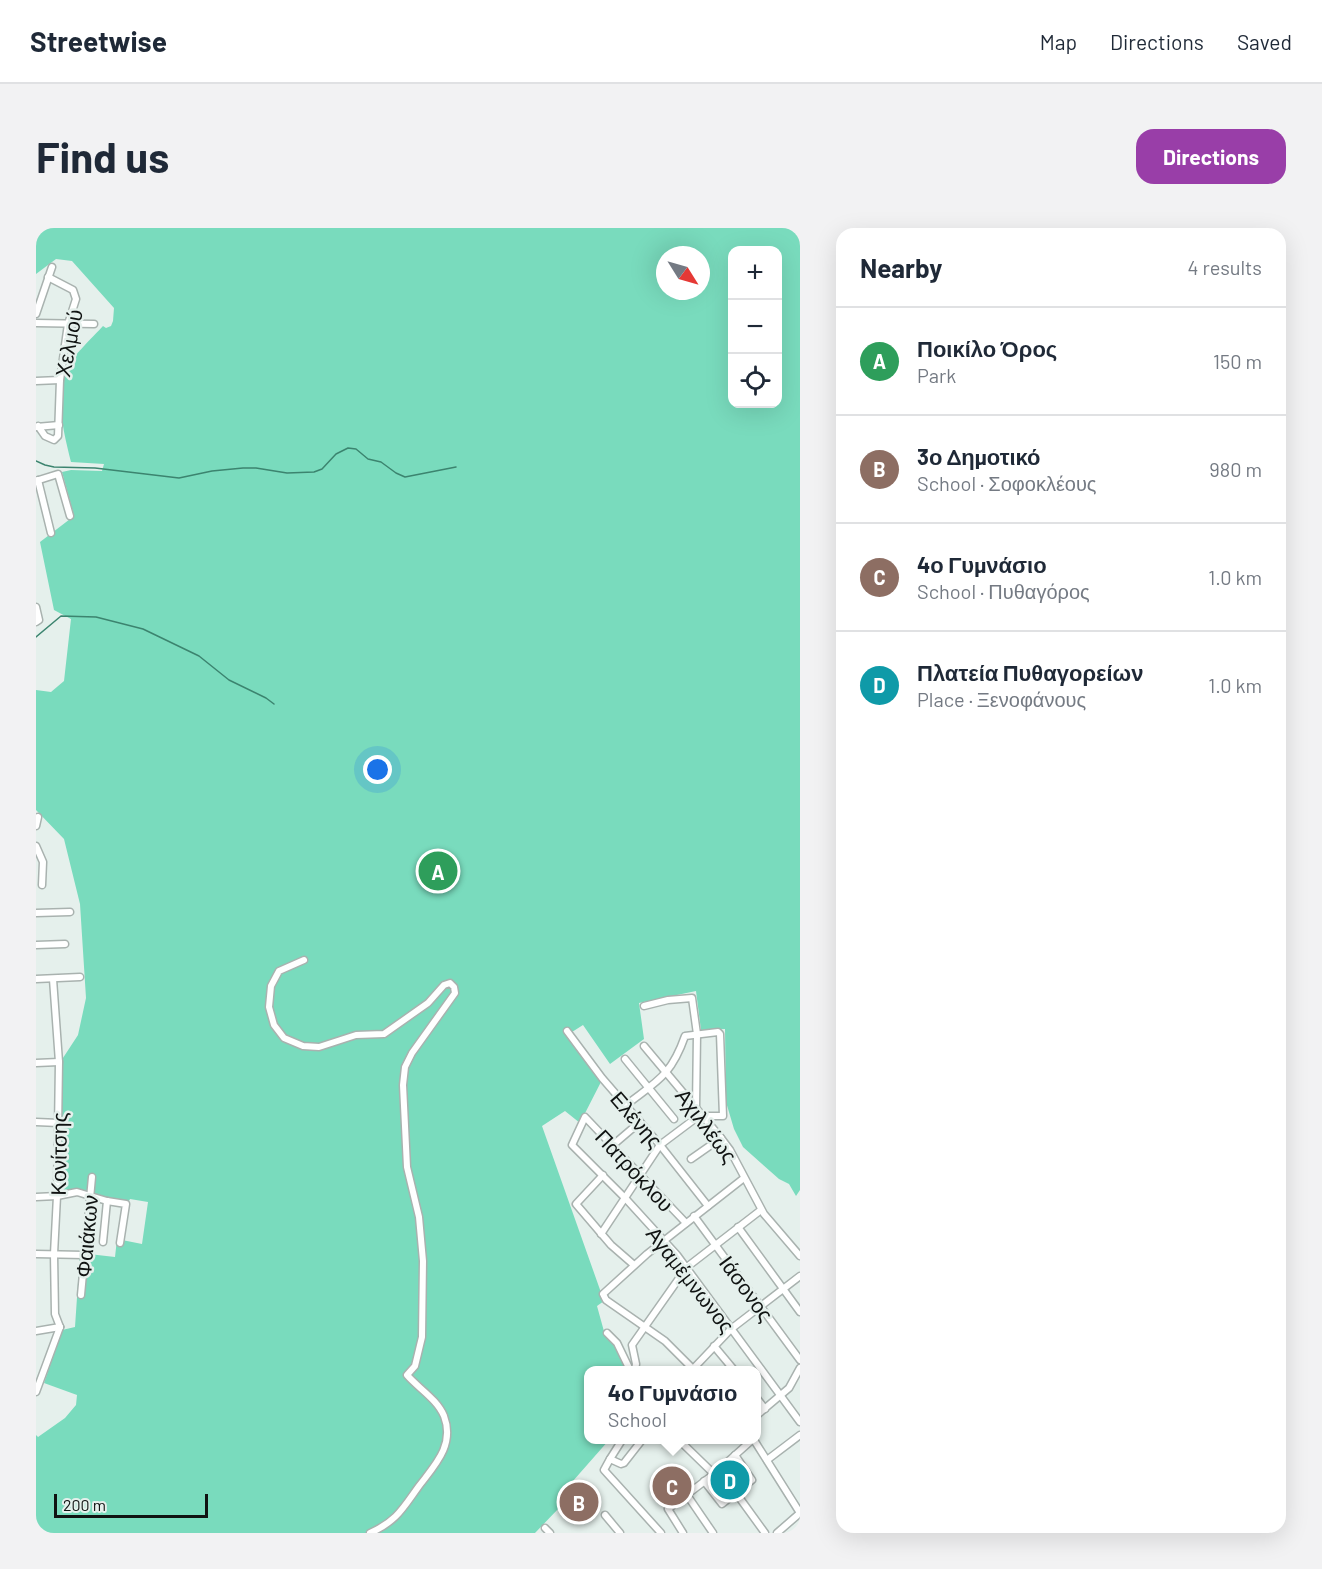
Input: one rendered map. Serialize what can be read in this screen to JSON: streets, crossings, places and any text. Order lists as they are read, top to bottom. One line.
{"streets":{"street":["Χελμού","Ελένης","Αχιλλέως","Κονίτσης","Πατρόκλου","Φαιάκων","Αγαμέμνωνος","Ιάσονος"]},"crossings":[["Πατρόκλου","Αγαμέμνωνος"]],"scale_bar":"200 m","north":"bottom right","page":{"header":"Streetwise","nav":["Map","Directions","Saved"],"buttons":"Directions","title":"Find us","heading":["Nearby","4 results"],"map_buttons":["+","−"],"list":[{"mark":"A","name":"Ποικίλο Όρος","note":"Park","value":"150 m"},{"mark":"B","name":"3ο Δημοτικό","note":"School · Σοφοκλέους","value":"980 m"},{"mark":"C","name":"4ο Γυμνάσιο","note":"School · Πυθαγόρος","value":"1.0 km"},{"mark":"D","name":"Πλατεία Πυθαγορείων","note":"Place · Ξενοφάνους","value":"1.0 km"}],"pins":["A","D","C","B"],"popup":["4ο Γυμνάσιο","School"],"scale":"200 m"}}
